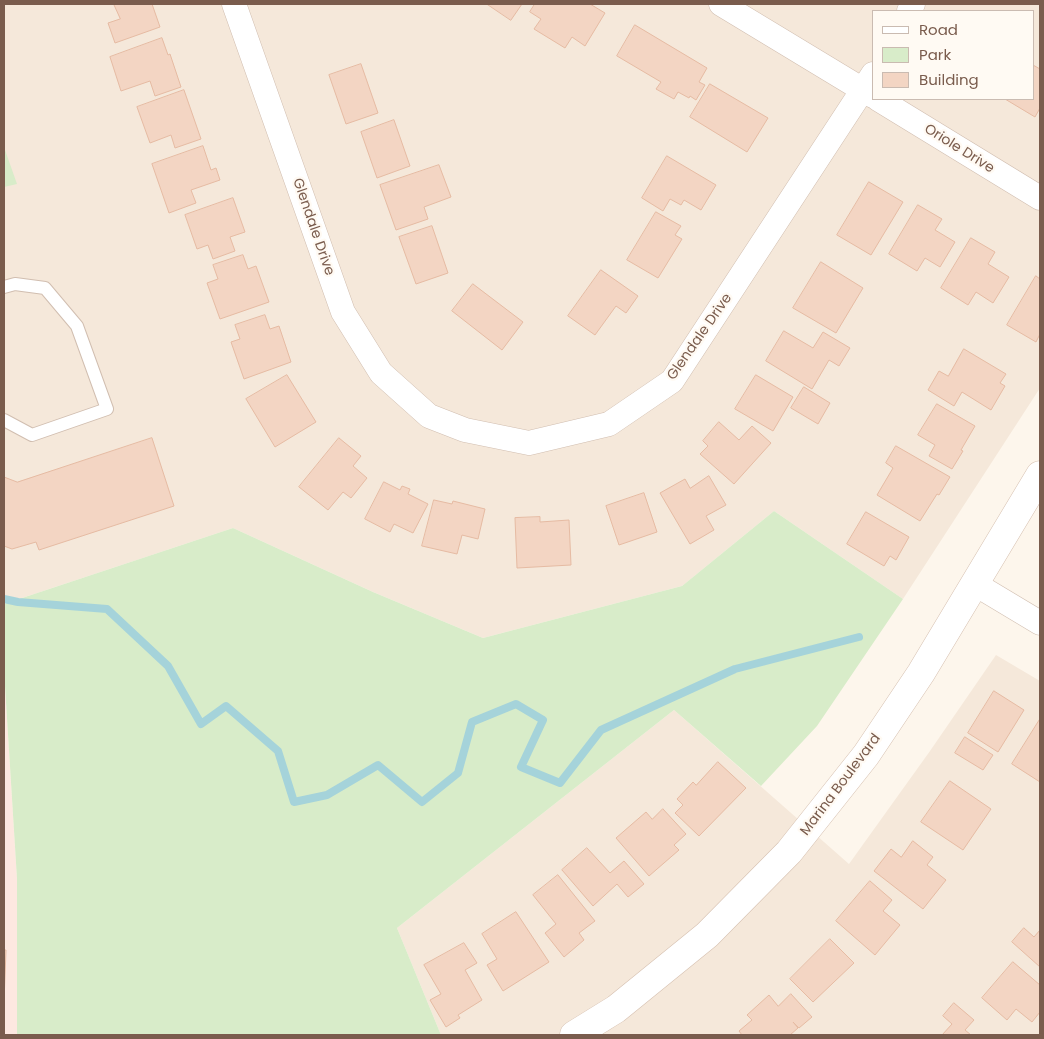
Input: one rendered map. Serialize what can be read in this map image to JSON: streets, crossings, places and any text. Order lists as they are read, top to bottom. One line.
{"streets":{"street":["Oriole Drive","Glendale Drive","Marina Boulevard"]},"crossings":[["Oriole Drive","Glendale Drive"]],"legend":["Road","Park","Building"]}
